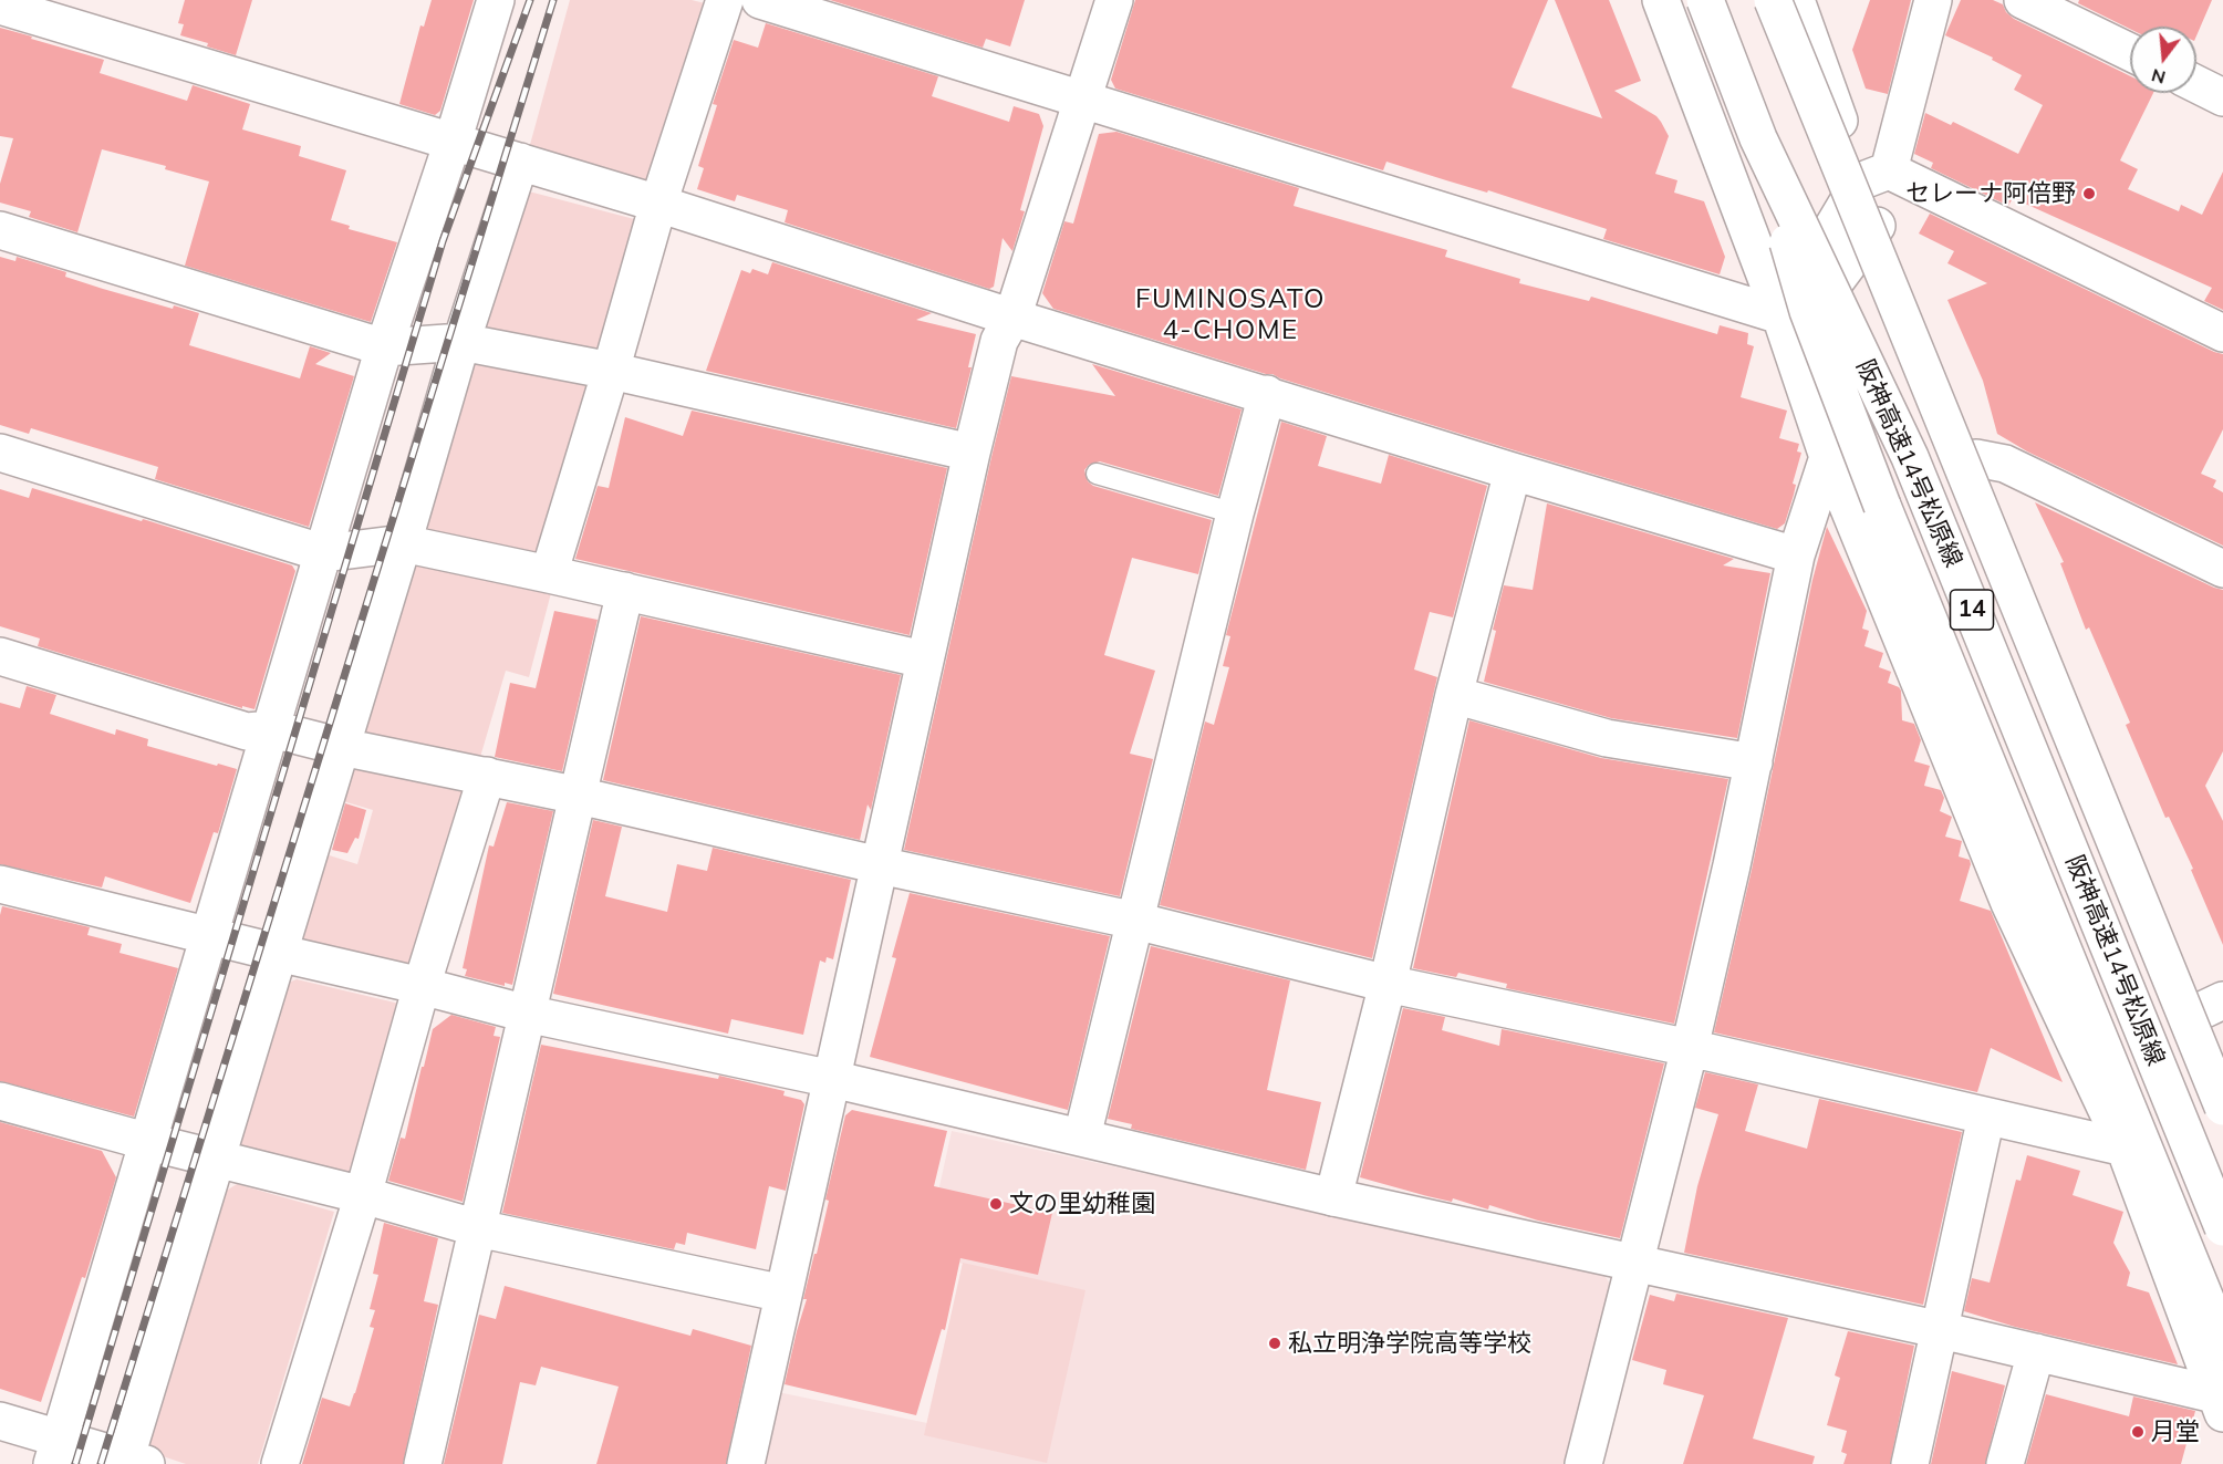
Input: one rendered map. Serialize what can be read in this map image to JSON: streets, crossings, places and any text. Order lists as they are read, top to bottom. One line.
{"streets":{"main road":["阪神高速14号松原線","14"]},"districts":["FUMINOSATO 4-CHOME"],"places":["セレーナ阿倍野","文の里幼稚園","私立明浄学院高等学校","月堂"],"north":"bottom"}
